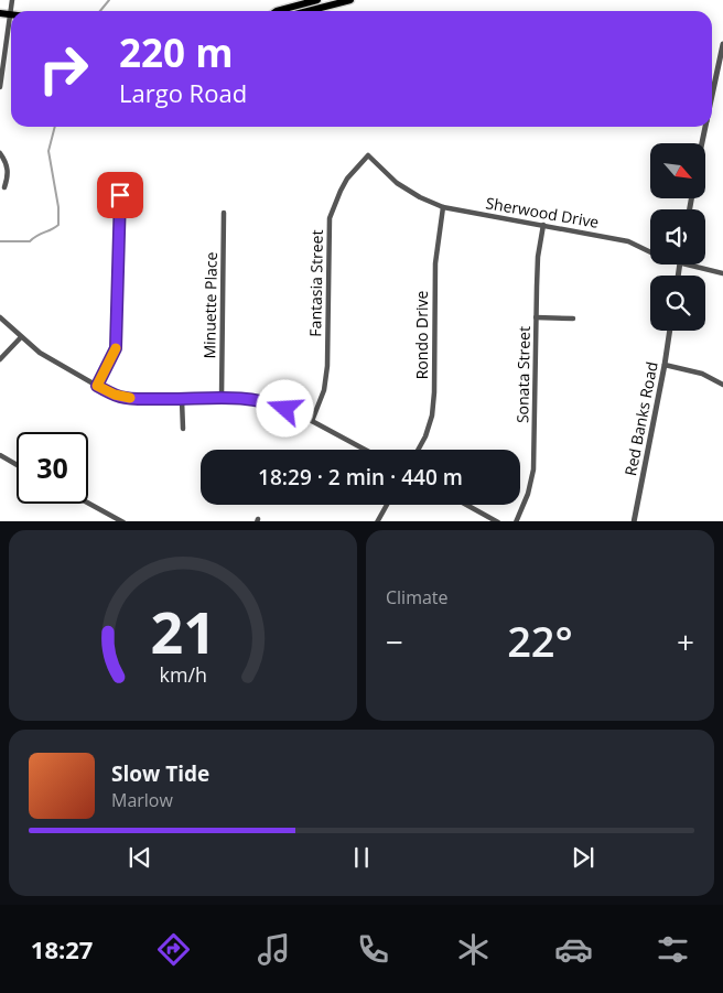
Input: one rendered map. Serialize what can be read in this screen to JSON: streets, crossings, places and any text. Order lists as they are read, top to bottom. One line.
{"streets":{"street":["Sherwood Drive","Fantasia Street","Minuette Place","Rondo Drive","Sonata Street","Red Banks Road"]},"crossings":[["Sherwood Drive","Fantasia Street"],["Sherwood Drive","Rondo Drive"],["Sherwood Drive","Sonata Street"]],"north":"bottom right","page":{"turn":["220 m","Largo Road"],"limit":"30","trip":"18:29 · 2 min · 440 m","tile":"Climate","heat":["−","22°","+"],"song":["Slow Tide","Marlow"],"tabs":"18:27","gauge":["21","km/h"]}}
